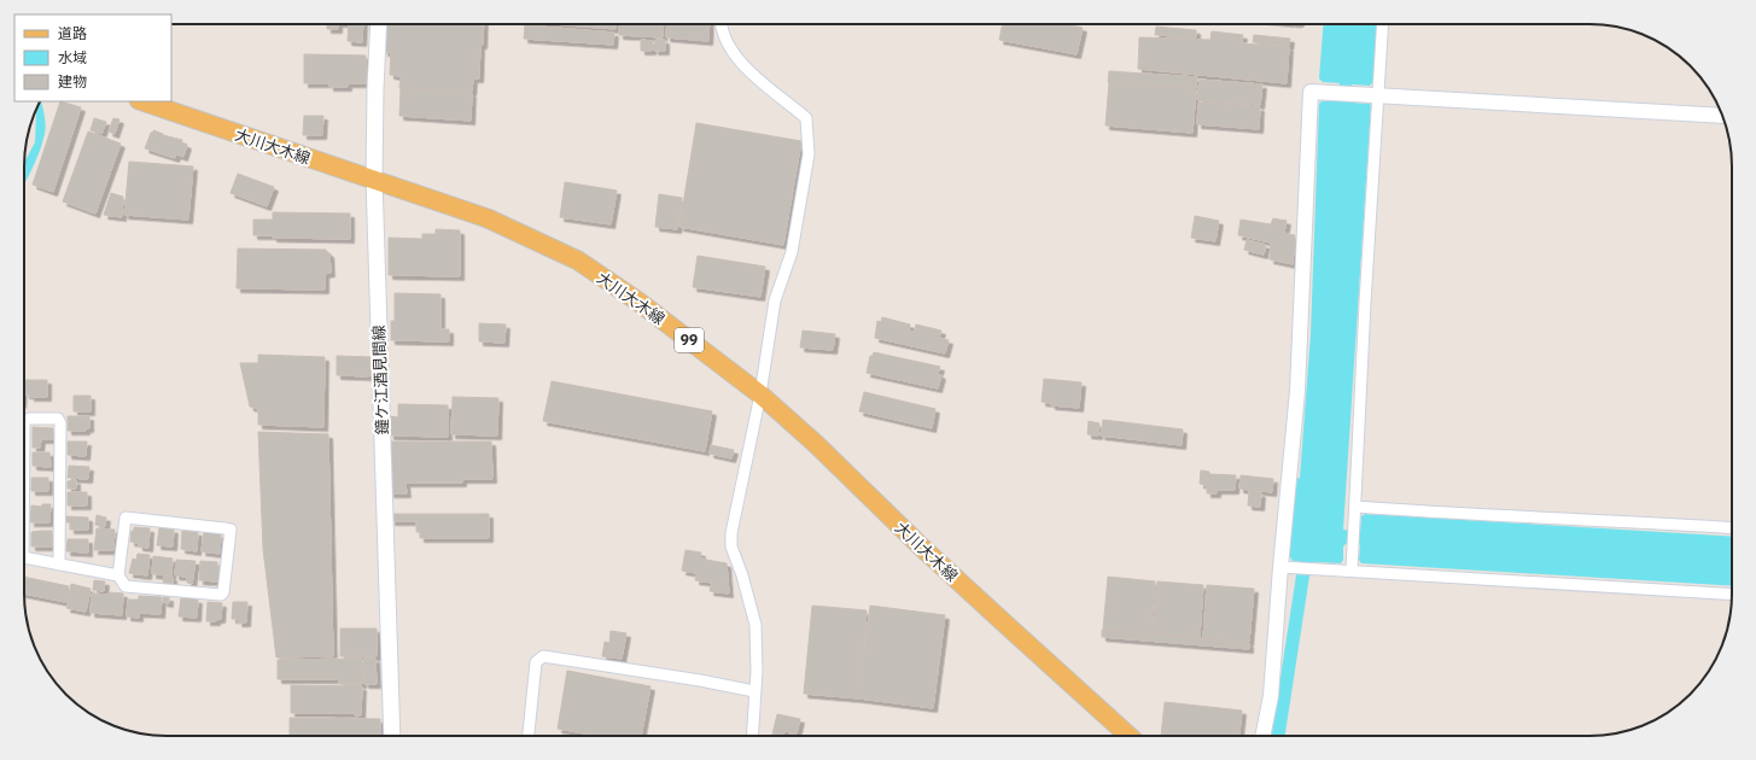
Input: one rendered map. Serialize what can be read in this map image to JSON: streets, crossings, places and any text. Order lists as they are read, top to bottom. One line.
{"streets":{"main road":["大川大木線","99","鐘ケ江酒見間線"]},"crossings":[["大川大木線","鐘ケ江酒見間線"]],"legend":["道路","水域","建物"]}
